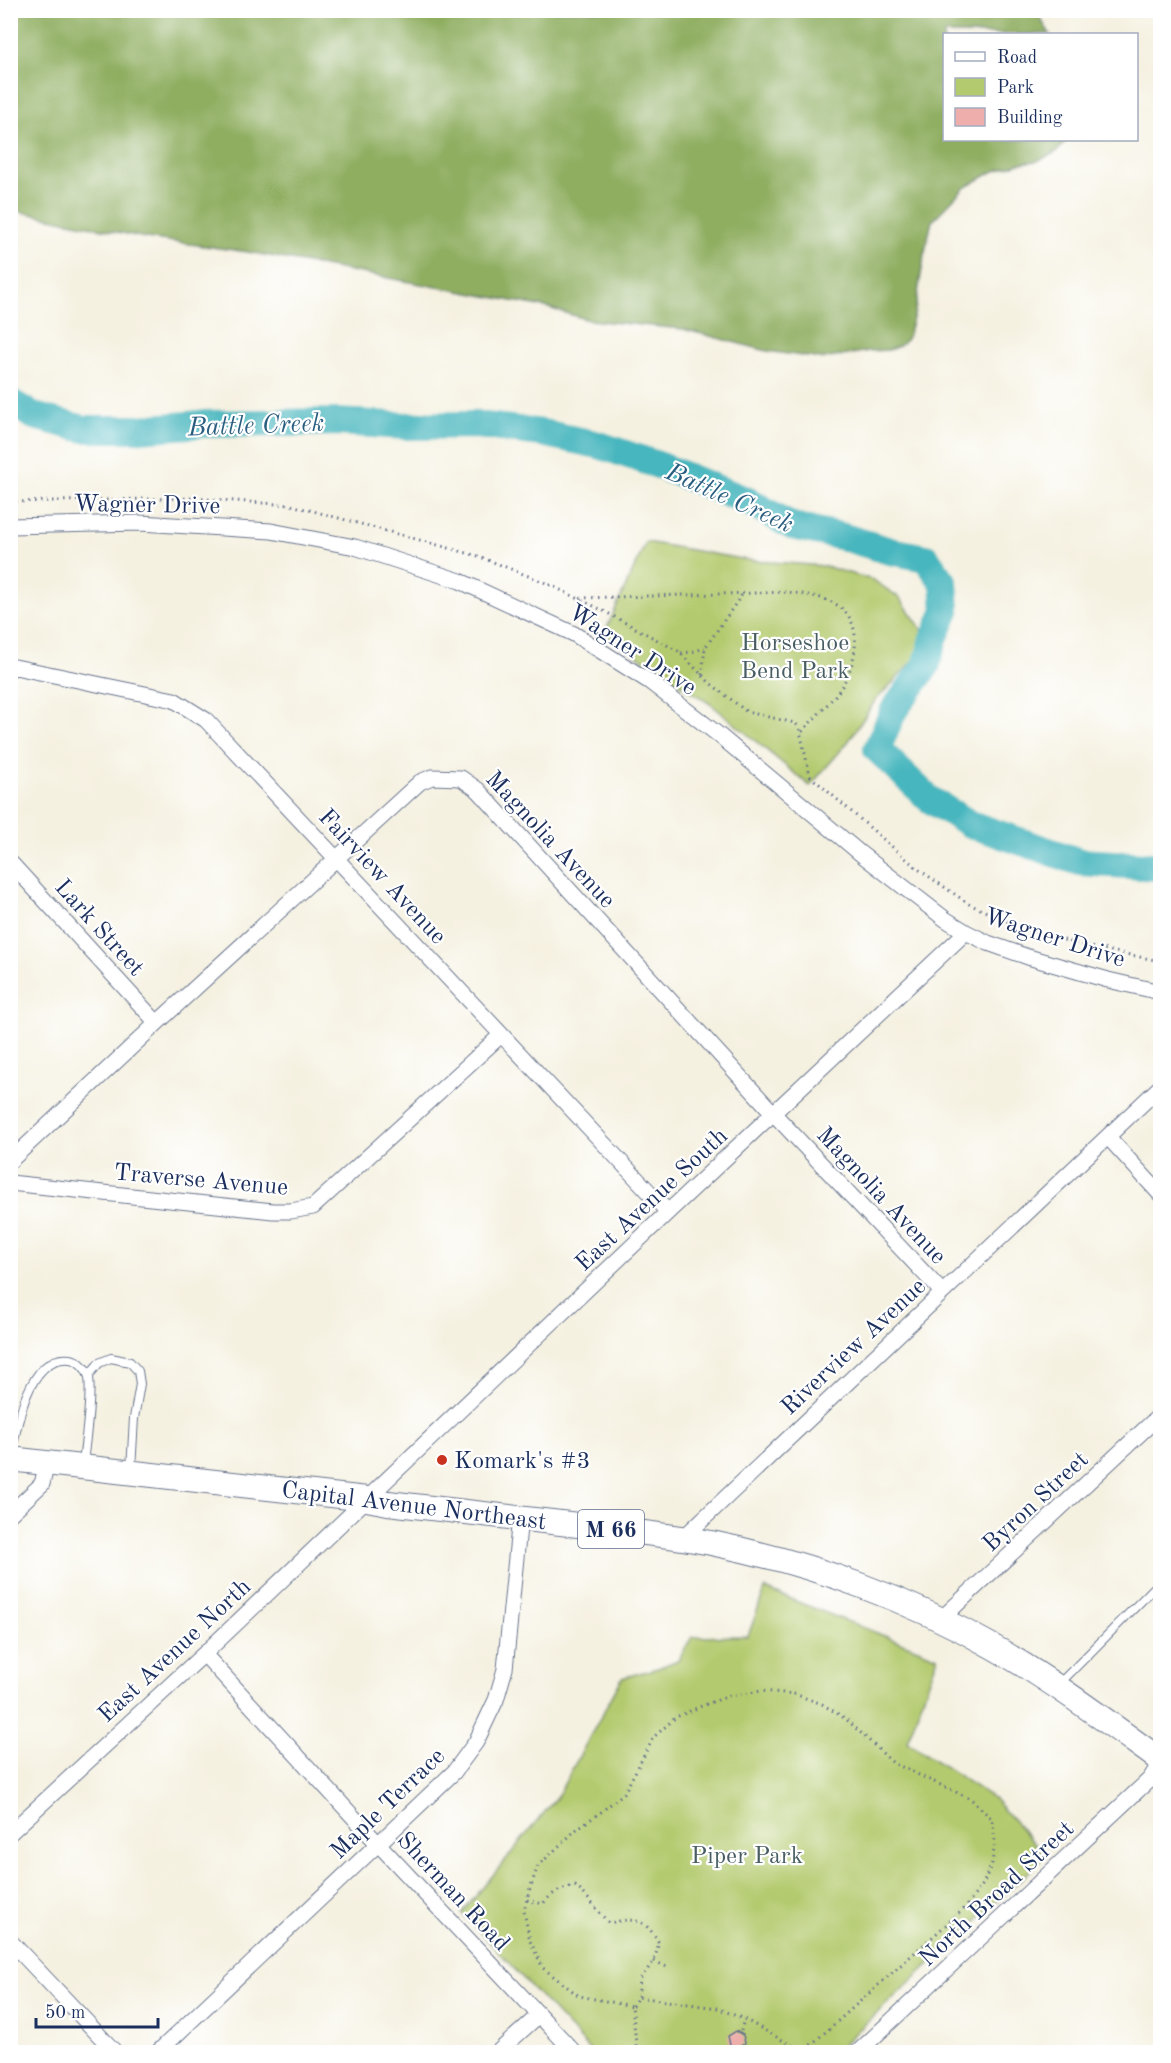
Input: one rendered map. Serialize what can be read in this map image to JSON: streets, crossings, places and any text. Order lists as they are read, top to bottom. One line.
{"streets":{"main road":["Capital Avenue Northeast","M 66"],"street":["Wagner Drive","Magnolia Avenue","Fairview Avenue","Lark Street","Traverse Avenue","East Avenue South","Riverview Avenue","Byron Street","East Avenue North","Maple Terrace","Sherman Road","North Broad Street"]},"crossings":[["Wagner Drive","East Avenue South"],["Magnolia Avenue","Fairview Avenue"],["Magnolia Avenue","Lark Street"],["Magnolia Avenue","East Avenue South"],["Magnolia Avenue","Riverview Avenue"],["Fairview Avenue","Traverse Avenue"],["Fairview Avenue","East Avenue South"],["East Avenue South","Capital Avenue Northeast"],["East Avenue South","East Avenue North"],["Riverview Avenue","Capital Avenue Northeast"],["Byron Street","Capital Avenue Northeast"],["Capital Avenue Northeast","East Avenue North"],["Capital Avenue Northeast","Maple Terrace"],["Capital Avenue Northeast","North Broad Street"],["East Avenue North","Sherman Road"],["Maple Terrace","Sherman Road"]],"water":["Battle Creek"],"parks":["Horseshoe Bend Park","Piper Park"],"places":["Komark's #3"],"legend":["Road","Park","Building"],"scale_bar":"50 m"}
